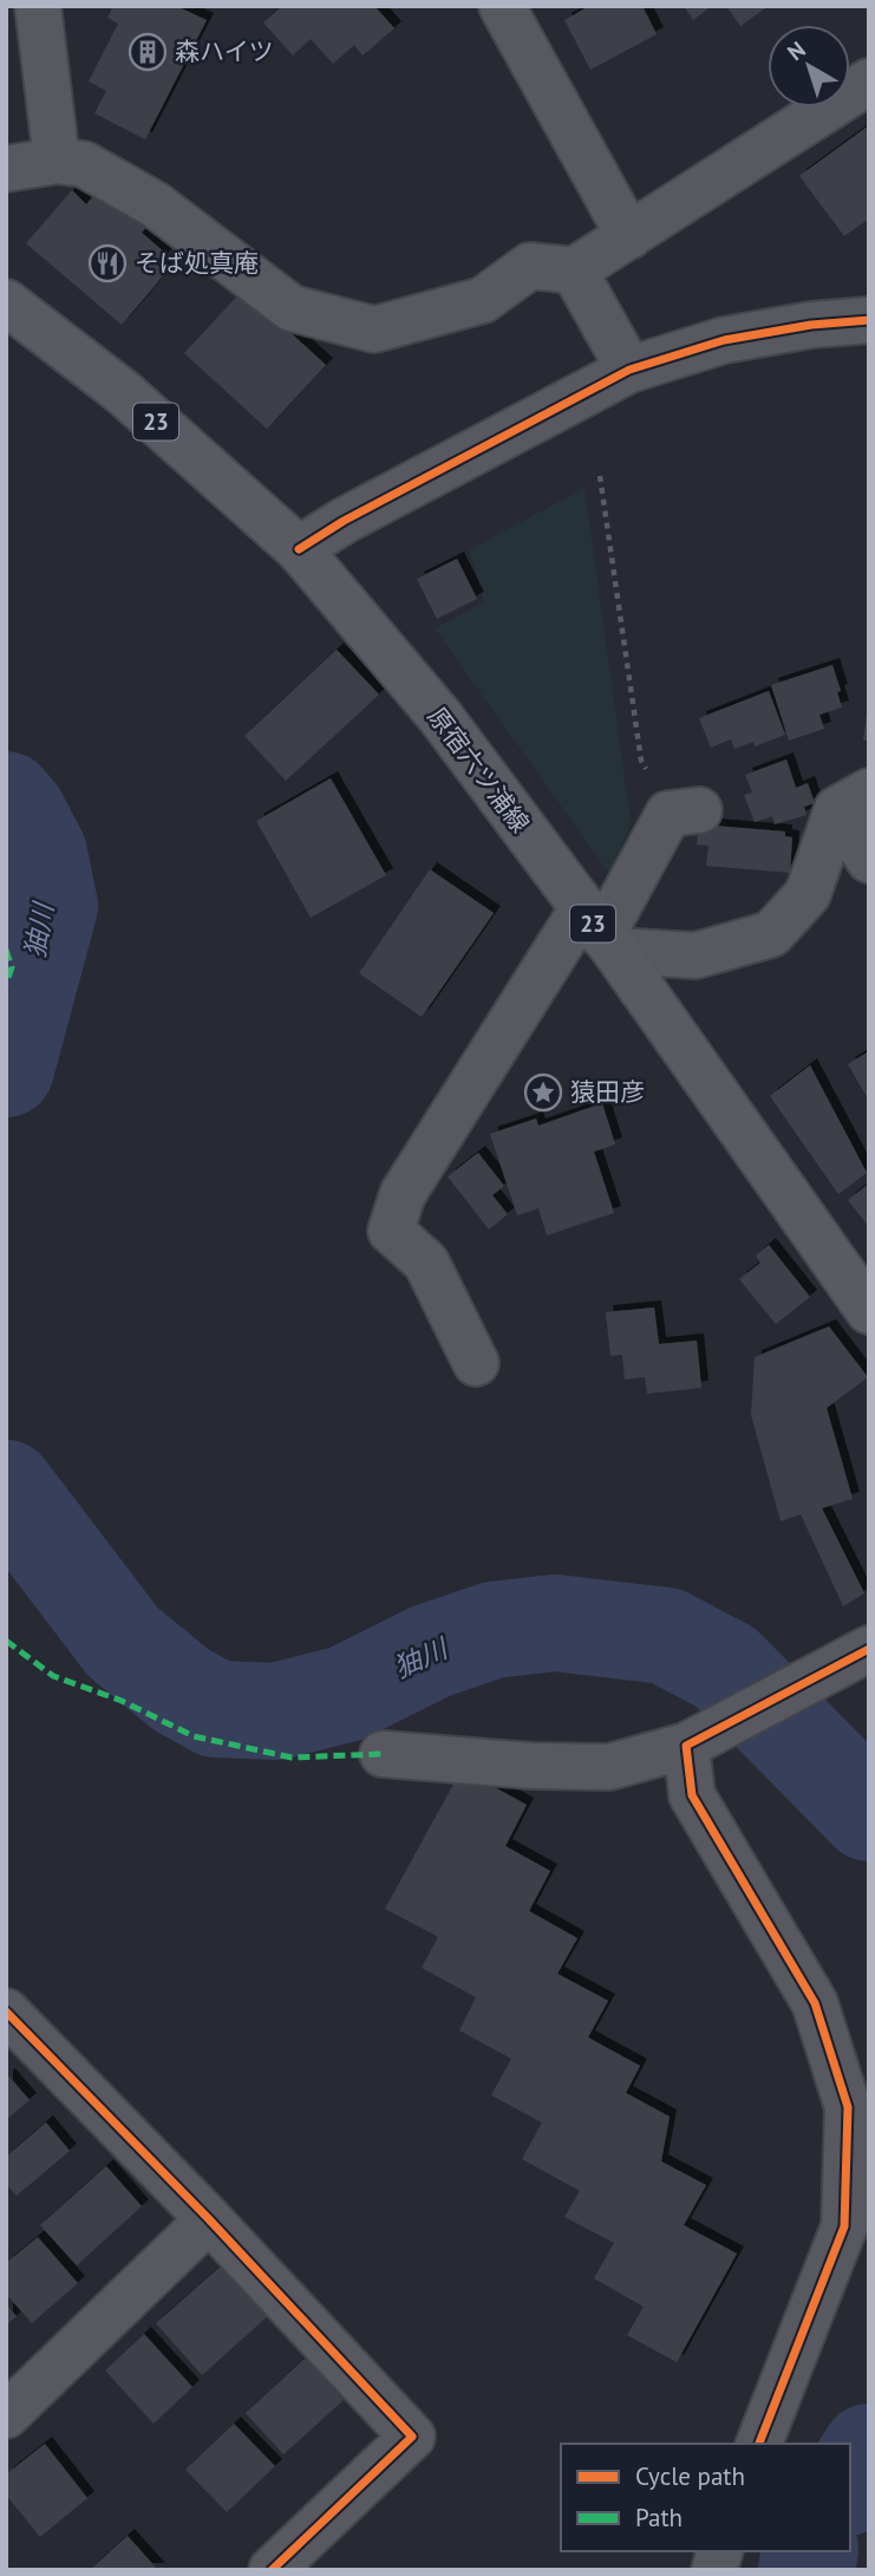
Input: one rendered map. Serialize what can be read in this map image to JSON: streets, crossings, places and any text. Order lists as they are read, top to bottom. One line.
{"streets":{"main road":["23","原宿六ツ浦線"]},"water":["㹨川"],"places":{"building":["森ハイツ"],"restaurant":["そば処真庵"],"place":["猿田彦"]},"legend":["Cycle path","Path"],"north":"top left"}
